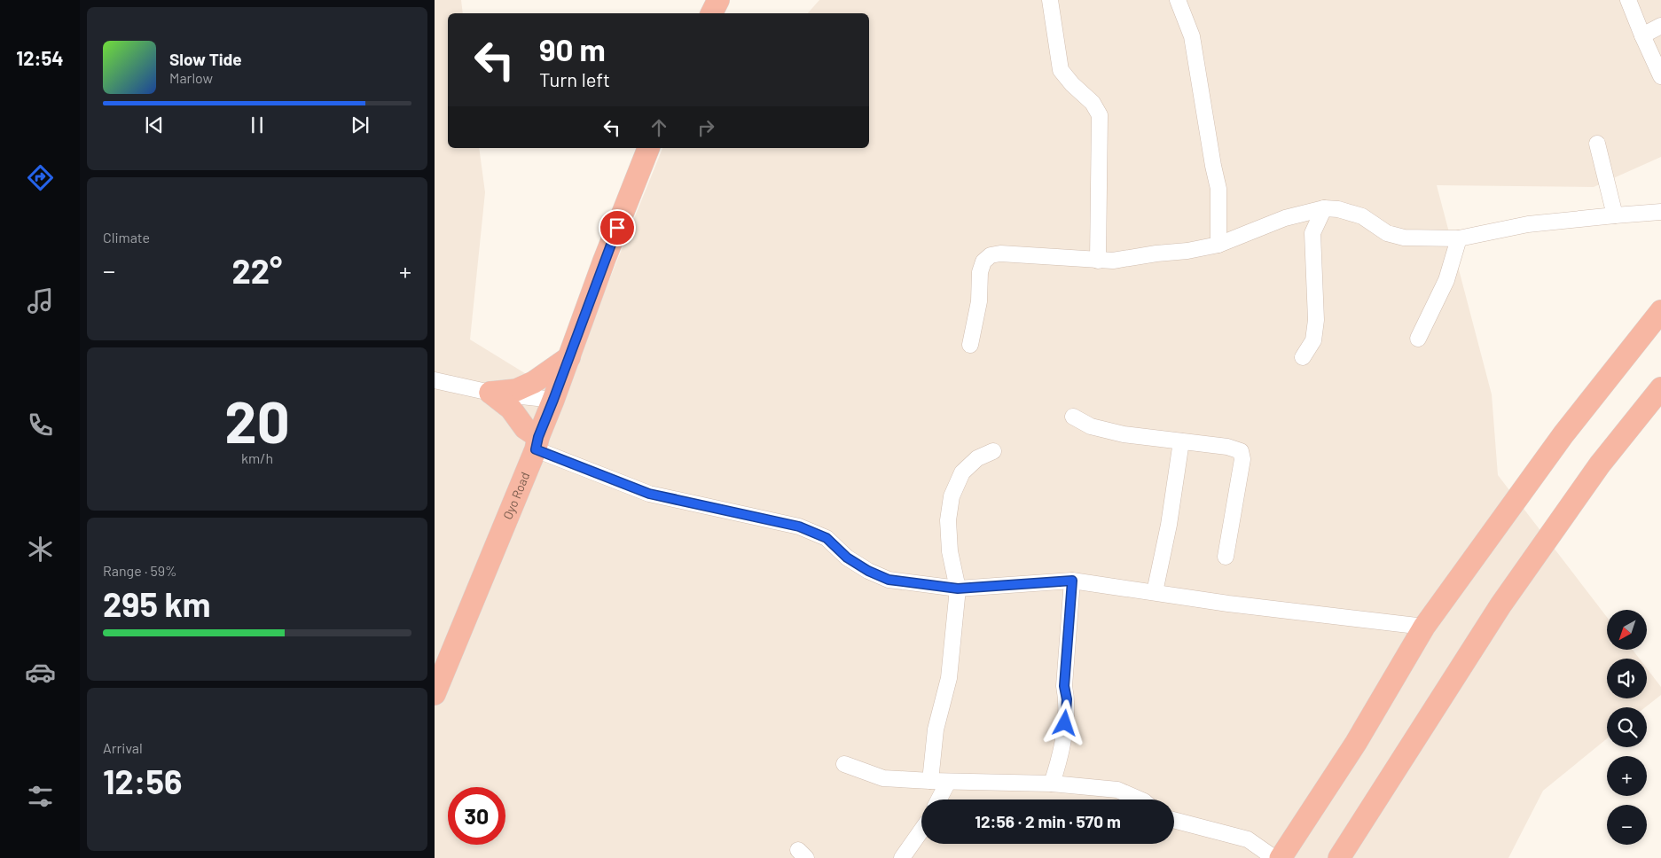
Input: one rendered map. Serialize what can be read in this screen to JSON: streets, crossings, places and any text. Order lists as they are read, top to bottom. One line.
{"streets":{"highway":["Oyo Road"]},"north":"bottom left","page":{"tabs":"12:54","turn":["90 m","Turn left"],"song":["Slow Tide","Marlow"],"tile":["Climate",["20","km/h"],["Range · 59%","295 km"],["Arrival","12:56"]],"heat":["−","22°","+"],"map_buttons":["+","−"],"limit":"30","trip":"12:56 · 2 min · 570 m"}}
